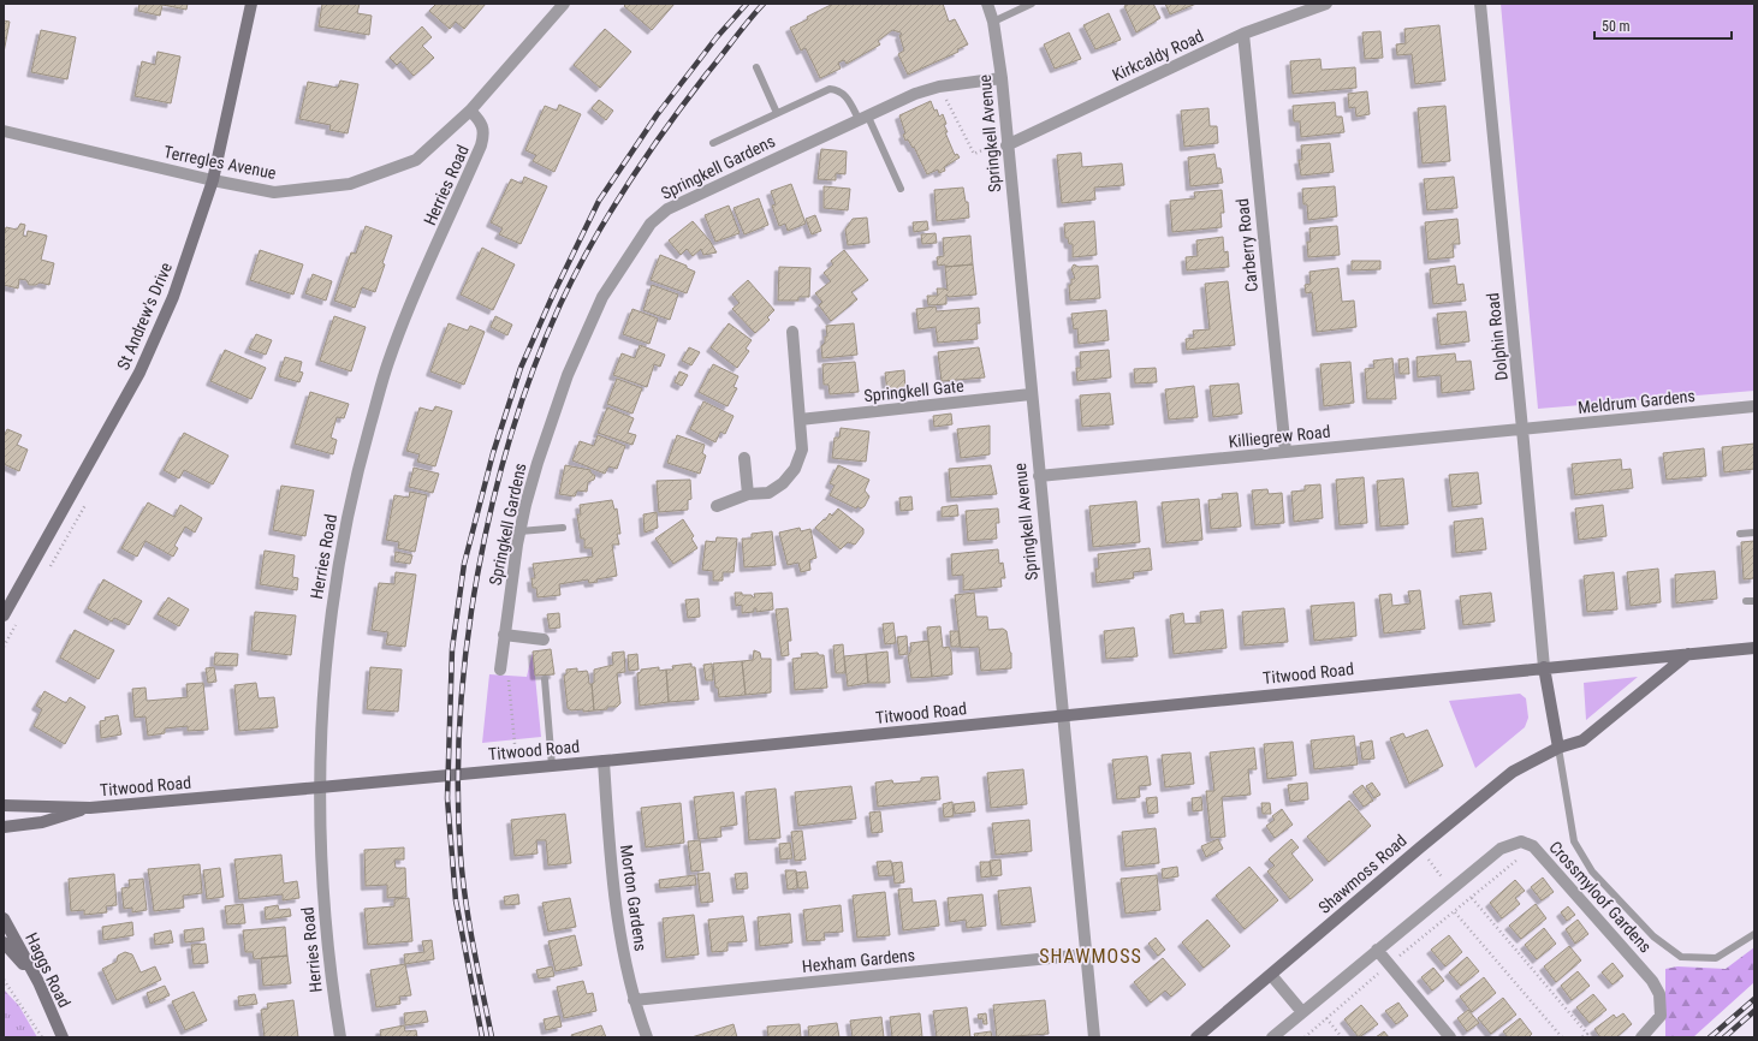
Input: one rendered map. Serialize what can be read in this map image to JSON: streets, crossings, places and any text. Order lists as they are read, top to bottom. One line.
{"streets":{"main road":["St Andrew's Drive","Titwood Road","Shawmoss Road","Haggs Road"],"street":["Kirkcaldy Road","Springkell Avenue","Terregles Avenue","Springkell Gardens","Herries Road","Carberry Road","Dolphin Road","Springkell Gate","Meldrum Gardens","Killiegrew Road","Crossmyloof Gardens","Morton Gardens","Hexham Gardens"]},"crossings":[["Kirkcaldy Road","Springkell Avenue"],["Kirkcaldy Road","Carberry Road"],["Springkell Avenue","Springkell Gardens"],["Springkell Avenue","Springkell Gate"],["Springkell Avenue","Killiegrew Road"],["Springkell Avenue","Titwood Road"],["Springkell Avenue","Hexham Gardens"],["Terregles Avenue","Herries Road"],["Terregles Avenue","St Andrew's Drive"],["Herries Road","Titwood Road"],["Carberry Road","Killiegrew Road"],["Dolphin Road","Meldrum Gardens"],["Dolphin Road","Killiegrew Road"],["Dolphin Road","Titwood Road"],["Meldrum Gardens","Killiegrew Road"],["Titwood Road","Shawmoss Road"],["Titwood Road","Morton Gardens"],["Morton Gardens","Hexham Gardens"]],"districts":["SHAWMOSS"],"scale_bar":"50 m"}
